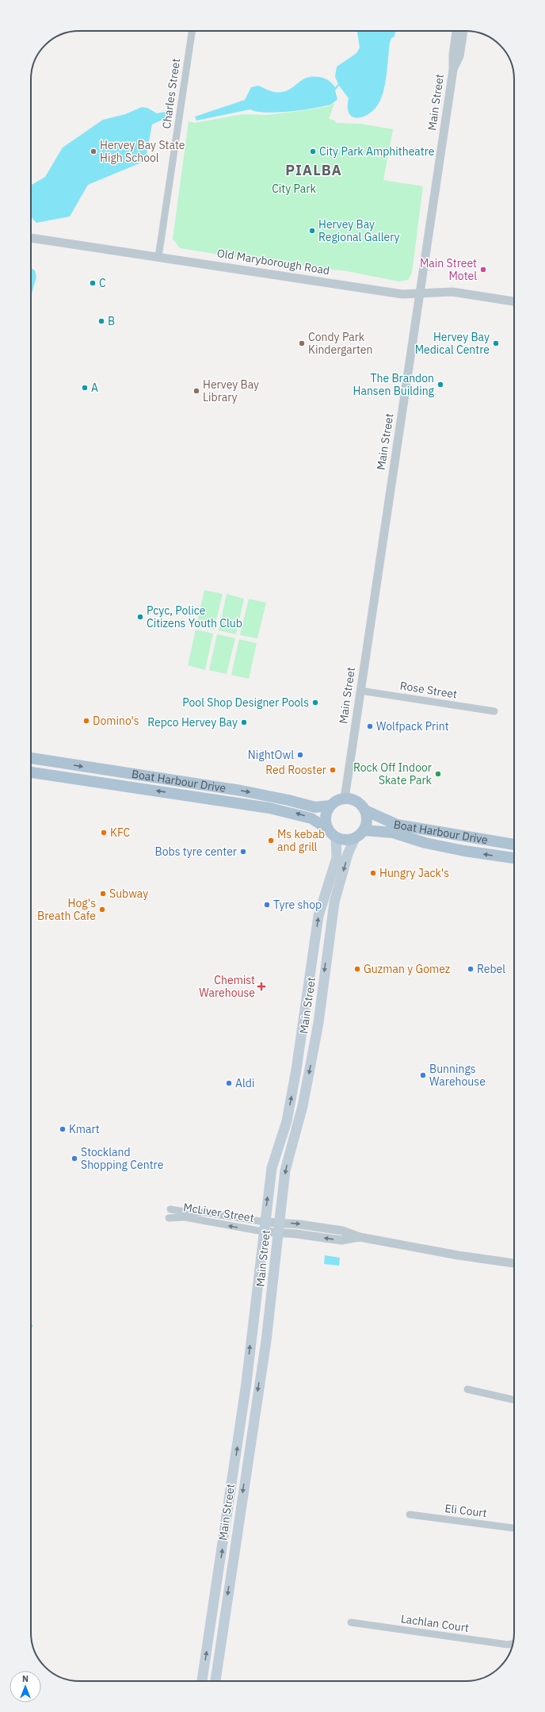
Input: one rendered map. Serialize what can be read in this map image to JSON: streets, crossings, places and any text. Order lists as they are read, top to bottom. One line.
{"streets":{"main road":["Main Street","Boat Harbour Drive"],"street":["Charles Street","Old Maryborough Road","Rose Street","McLiver Street","Eli Court","Lachlan Court"]},"crossings":[["Charles Street","Old Maryborough Road"],["Main Street","Old Maryborough Road"],["Main Street","Rose Street"],["Main Street","Boat Harbour Drive"],["Main Street","McLiver Street"]],"districts":["PIALBA"],"parks":["City Park"],"places":{"other":["Hervey Bay State High School","City Park Amphitheatre","Hervey Bay Regional Gallery","Main Street Motel","C","B","Condy Park Kindergarten","Hervey Bay Medical Centre","The Brandon Hansen Building","A","Hervey Bay Library","Pcyc, Police Citizens Youth Club","Pool Shop Designer Pools","Domino's","Repco Hervey Bay","Wolfpack Print","NightOwl","Red Rooster","Rock Off Indoor Skate Park","KFC","Ms kebab and grill","Bobs tyre center","Hungry Jack's","Subway","Tyre shop","Hog's Breath Cafe","Guzman y Gomez","Rebel","Bunnings Warehouse","Aldi","Kmart","Stockland Shopping Centre"],"health":["Chemist Warehouse"]},"north":"top"}
